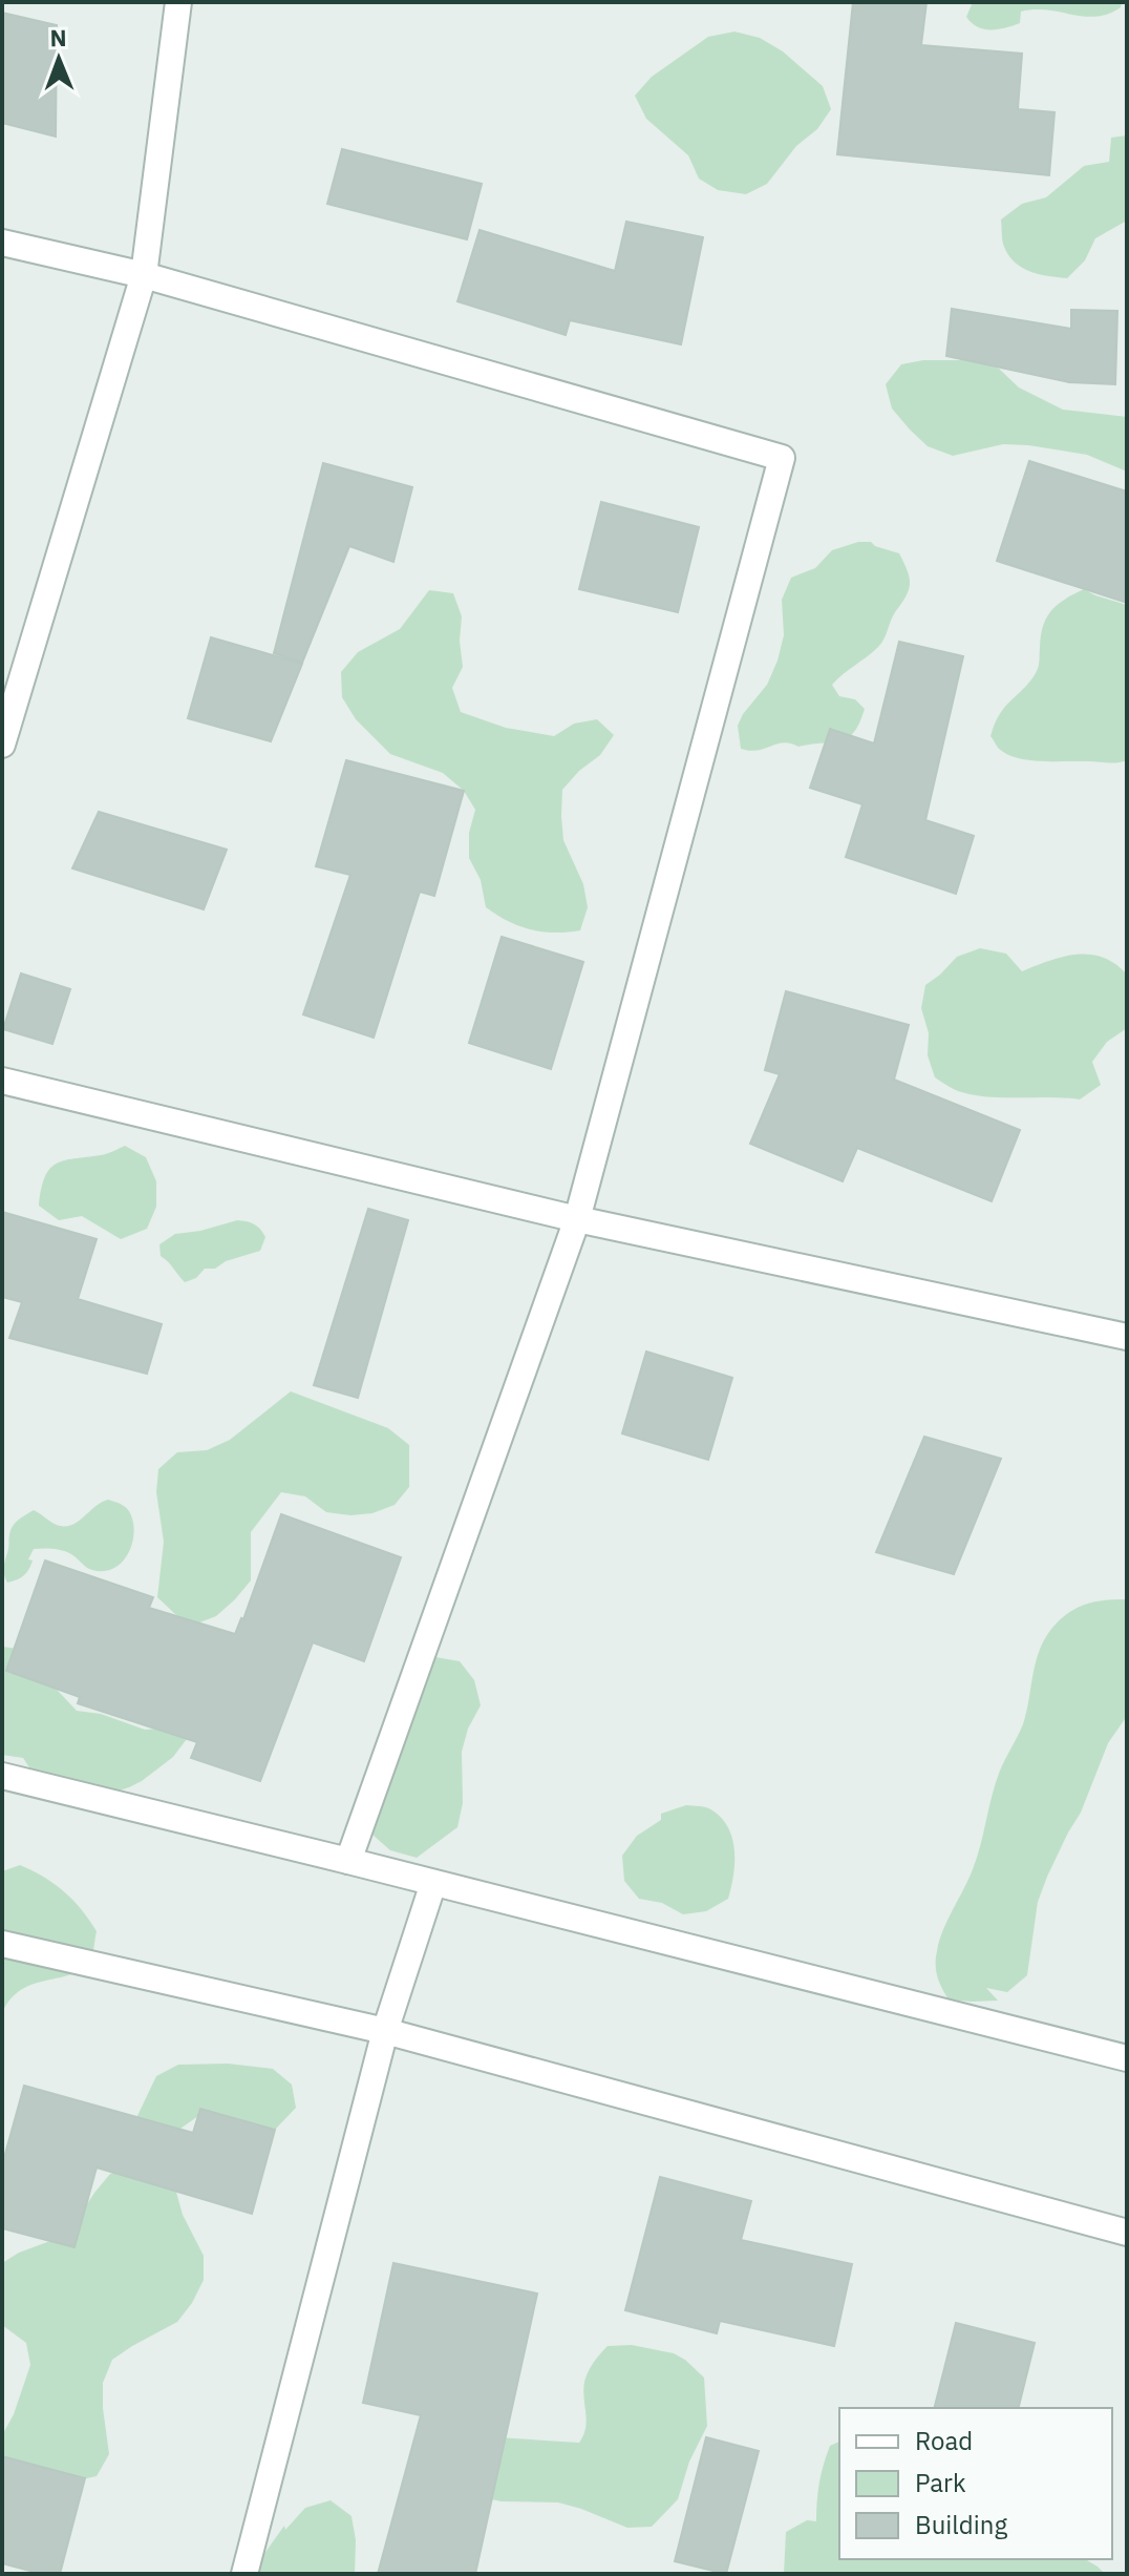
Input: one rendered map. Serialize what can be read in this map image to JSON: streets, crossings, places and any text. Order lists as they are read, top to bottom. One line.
{"legend":["Road","Park","Building"],"north":"top"}
